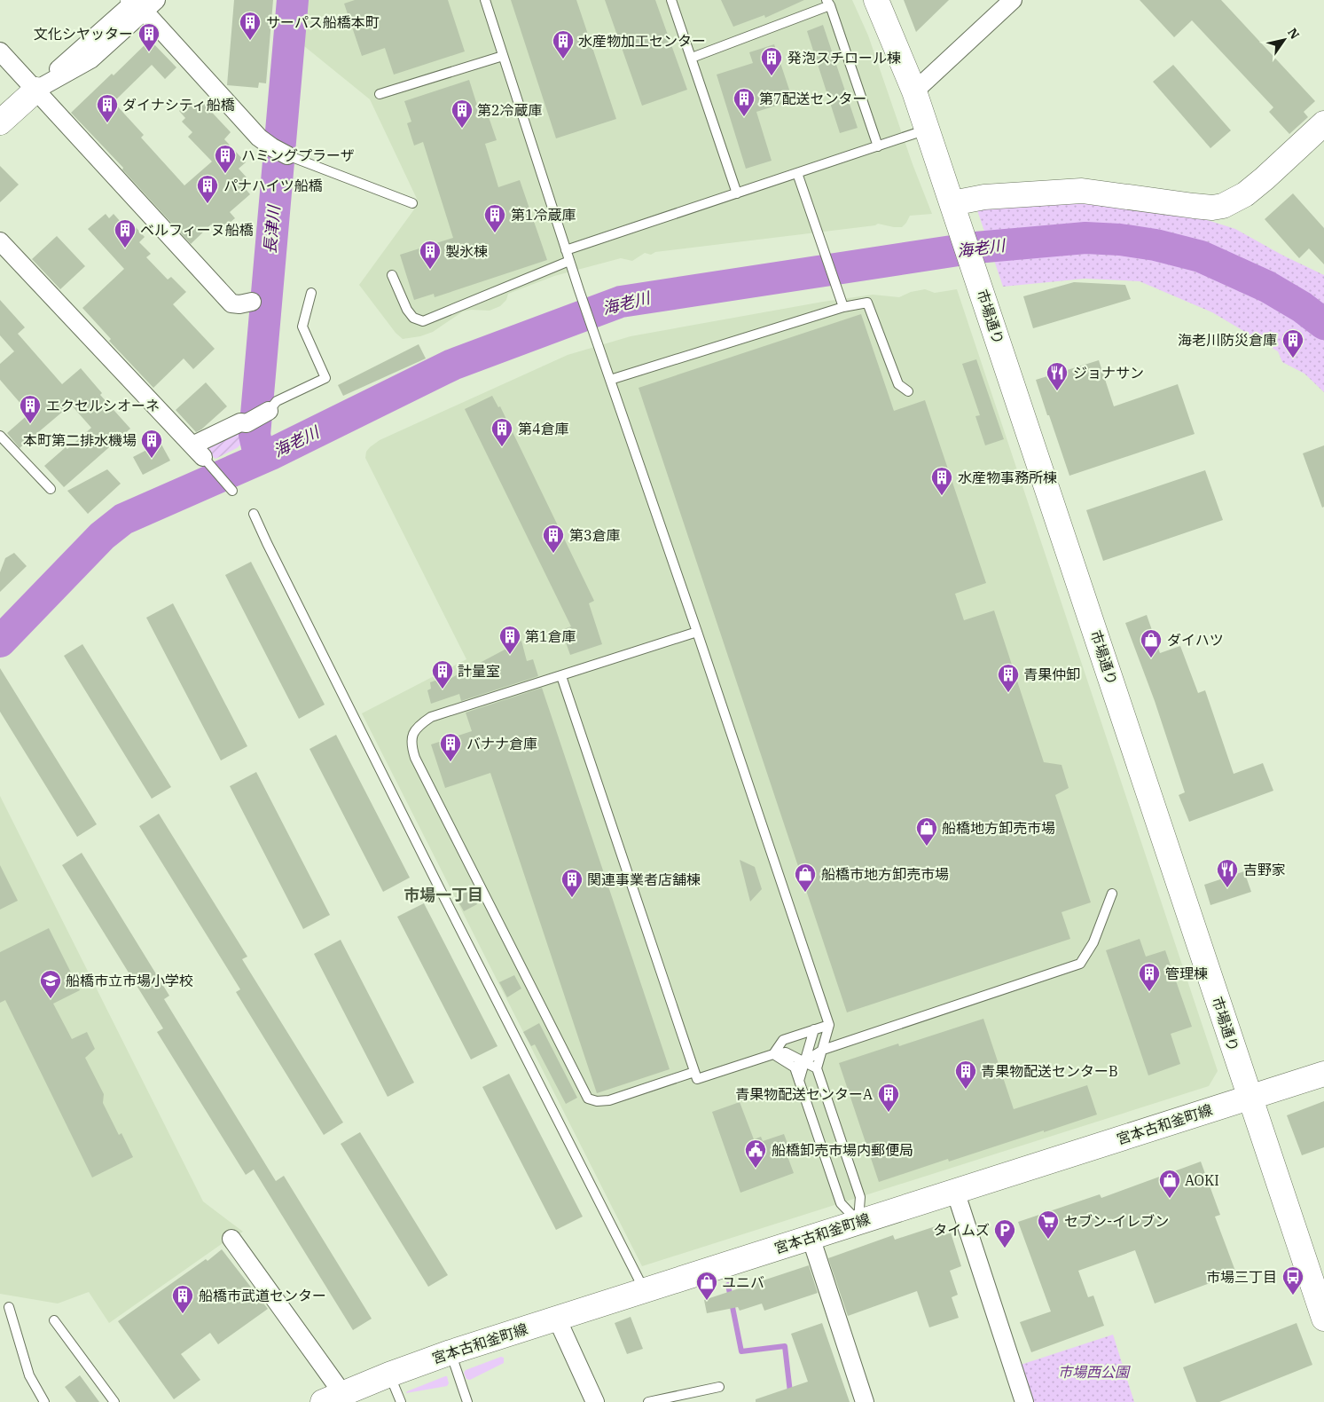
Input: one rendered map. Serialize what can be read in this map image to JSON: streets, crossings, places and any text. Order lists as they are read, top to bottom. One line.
{"streets":{"street":["市場通り","宮本古和釜町線"]},"crossings":[["市場通り","宮本古和釜町線"]],"districts":["市場一丁目"],"water":["長津川","海老川"],"parks":["市場西公園"],"places":{"building":["サーパス船橋本町","文化シヤッター","水産物加工センター","発泡スチロール棟","第7配送センター","ダイナシティ船橋","第2冷蔵庫","ハミングプラーザ","パナハイツ船橋","第1冷蔵庫","ベルフィーヌ船橋","製氷棟","海老川防災倉庫","エクセルシオーネ","第4倉庫","本町第二排水機場","水産物事務所棟","第3倉庫","第1倉庫","計量室","青果仲卸","バナナ倉庫","関連事業者店舗棟","管理棟","青果物配送センターB","青果物配送センターA","船橋市武道センター"],"restaurant":["ジョナサン","吉野家"],"shop":["ダイハツ","船橋地方卸売市場","船橋市地方卸売市場","AOKI","ユニバ"],"school or university":["船橋市立市場小学校"],"public building":["船橋卸売市場内郵便局"],"supermarket":["セブン-イレブン"],"parking":["タイムズ"],"bus stop":["市場三丁目"]},"north":"top right"}
